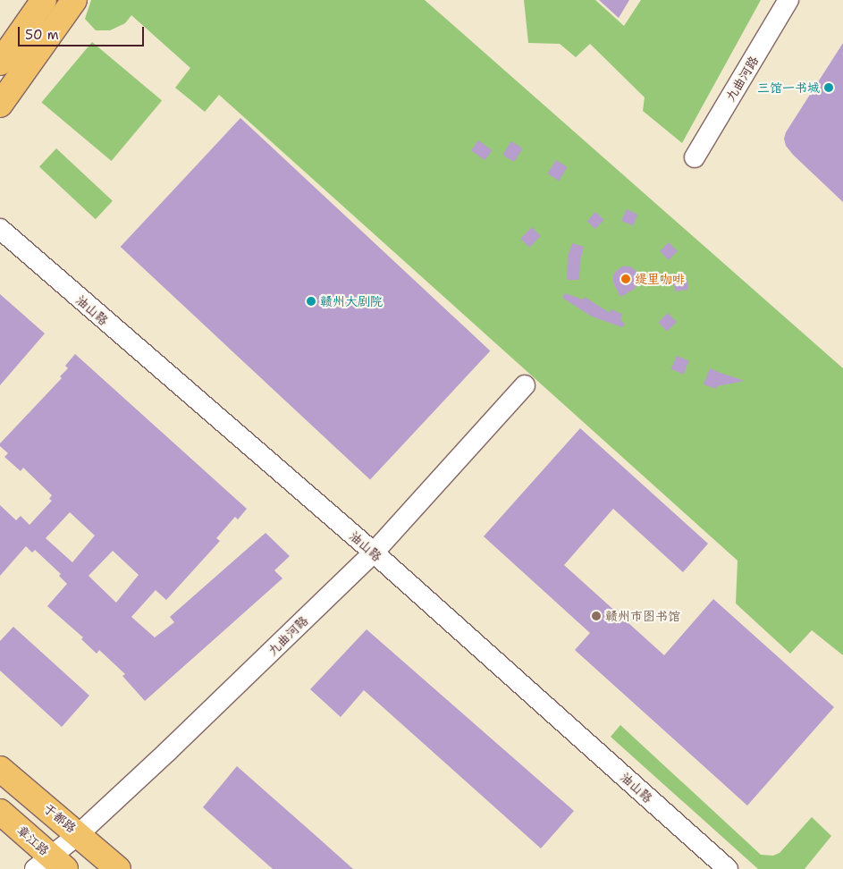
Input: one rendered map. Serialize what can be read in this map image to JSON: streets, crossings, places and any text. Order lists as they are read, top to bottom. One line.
{"streets":{"main road":["于都路","章江路"],"street":["九曲河路","油山路"]},"crossings":[["九曲河路","油山路"],["九曲河路","于都路"],["九曲河路","章江路"]],"places":["三馆一书城","缇里咖啡","赣州大剧院","赣州市图书馆"],"scale_bar":"50 m"}
